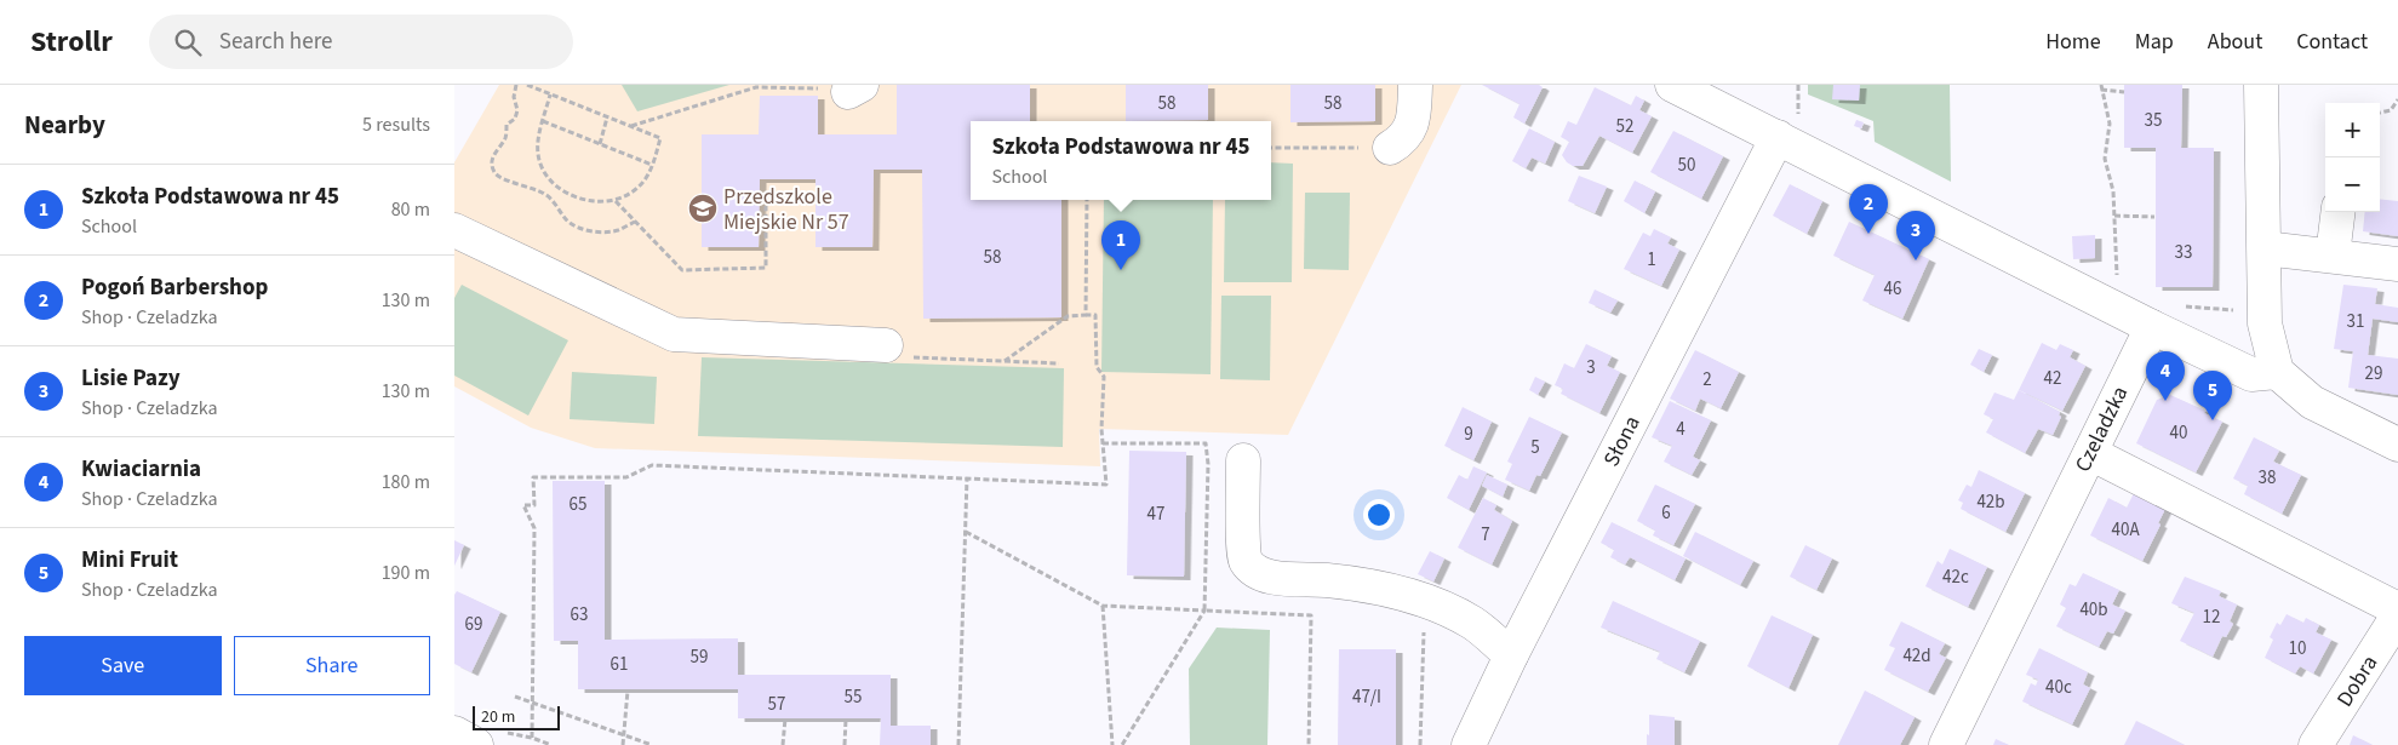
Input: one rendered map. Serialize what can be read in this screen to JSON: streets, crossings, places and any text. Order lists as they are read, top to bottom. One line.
{"streets":{"street":["Czeladzka","Słona","Dobra"]},"places":{"school or university":["Przedszkole Miejskie Nr 57"]},"house_numbers":["58","58","35","52","50","33","58","1","46","31","3","29","42","2","4","40","9","5","38","42b","65","6","47","40A","7","42c","40b","63","12","69","10","42d","59","61","40c","55","47/I","57"],"scale_bar":"20 m","page":{"header":"Strollr","search":"Search here","nav":["Home","Map","About","Contact"],"heading":["Nearby","5 results"],"map_buttons":["+","−"],"popup":["Szkoła Podstawowa nr 45","School"],"list":[{"mark":"1","name":"Szkoła Podstawowa nr 45","note":"School","value":"80 m"},{"mark":"2","name":"Pogoń Barbershop","note":"Shop · Czeladzka","value":"130 m"},{"mark":"3","name":"Lisie Pazy","note":"Shop · Czeladzka","value":"130 m"},{"mark":"4","name":"Kwiaciarnia","note":"Shop · Czeladzka","value":"180 m"},{"mark":"5","name":"Mini Fruit","note":"Shop · Czeladzka","value":"190 m"}],"pins":["2","3","1","4","5"],"buttons":["Save","Share"],"scale":"20 m"}}
